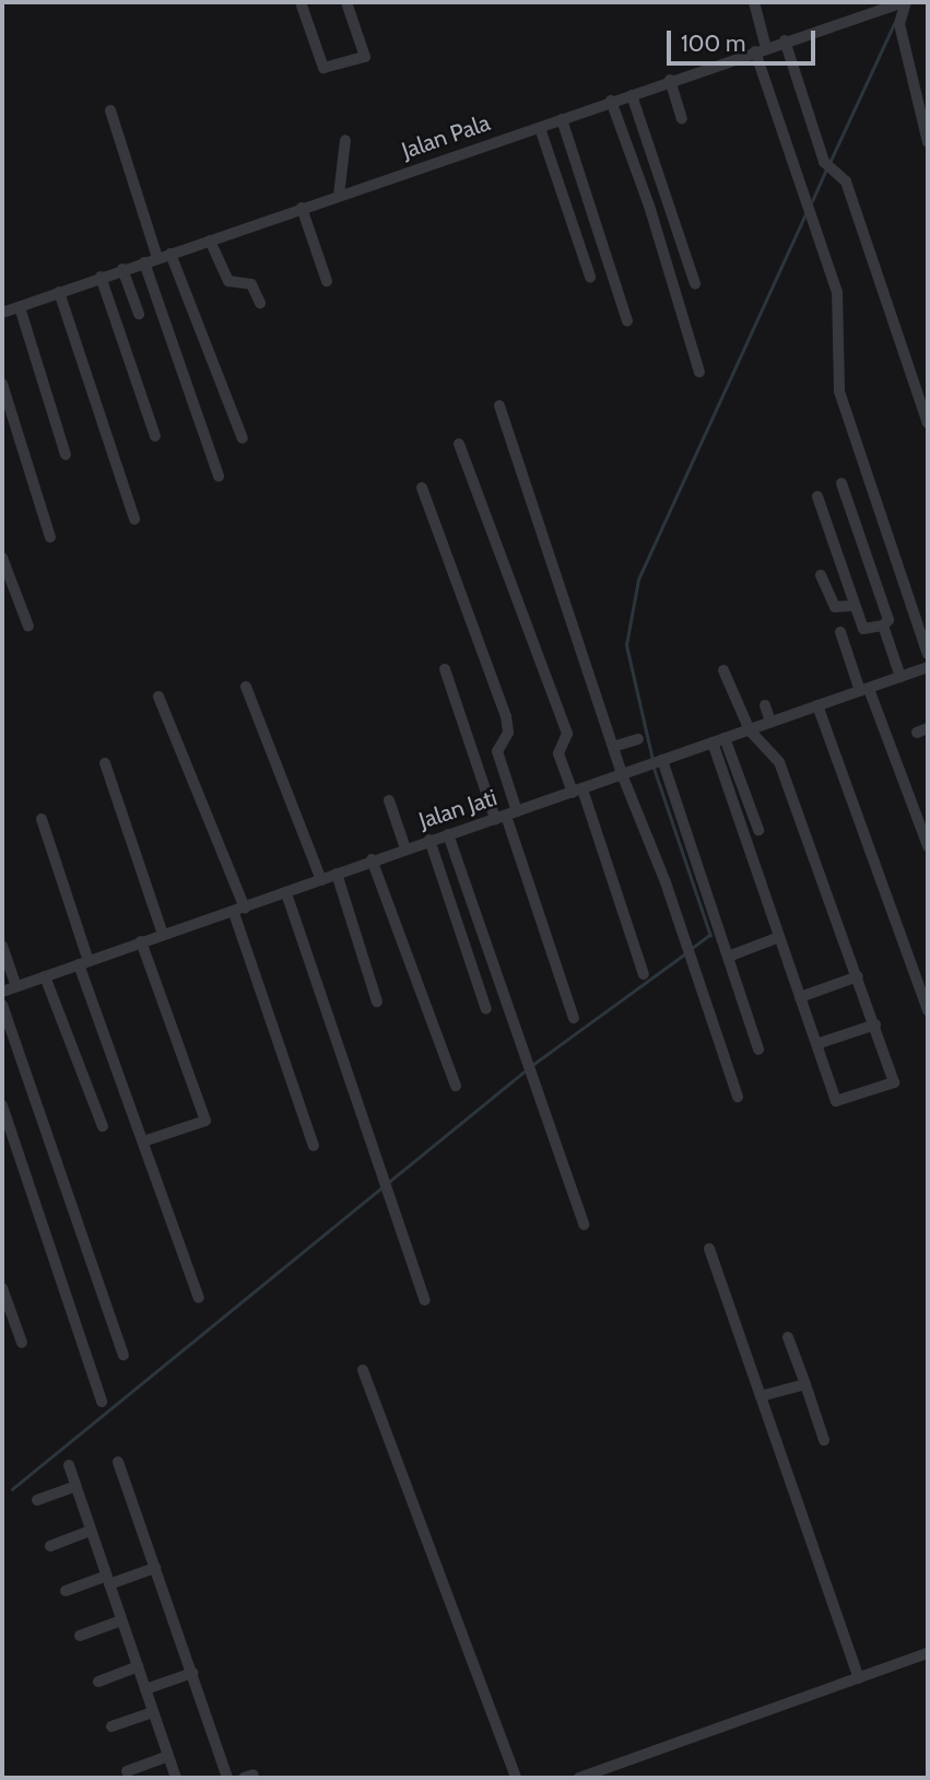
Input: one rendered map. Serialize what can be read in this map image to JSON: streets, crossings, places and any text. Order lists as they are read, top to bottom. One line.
{"streets":{"street":["Jalan Pala","Jalan Jati"]},"scale_bar":"100 m"}
